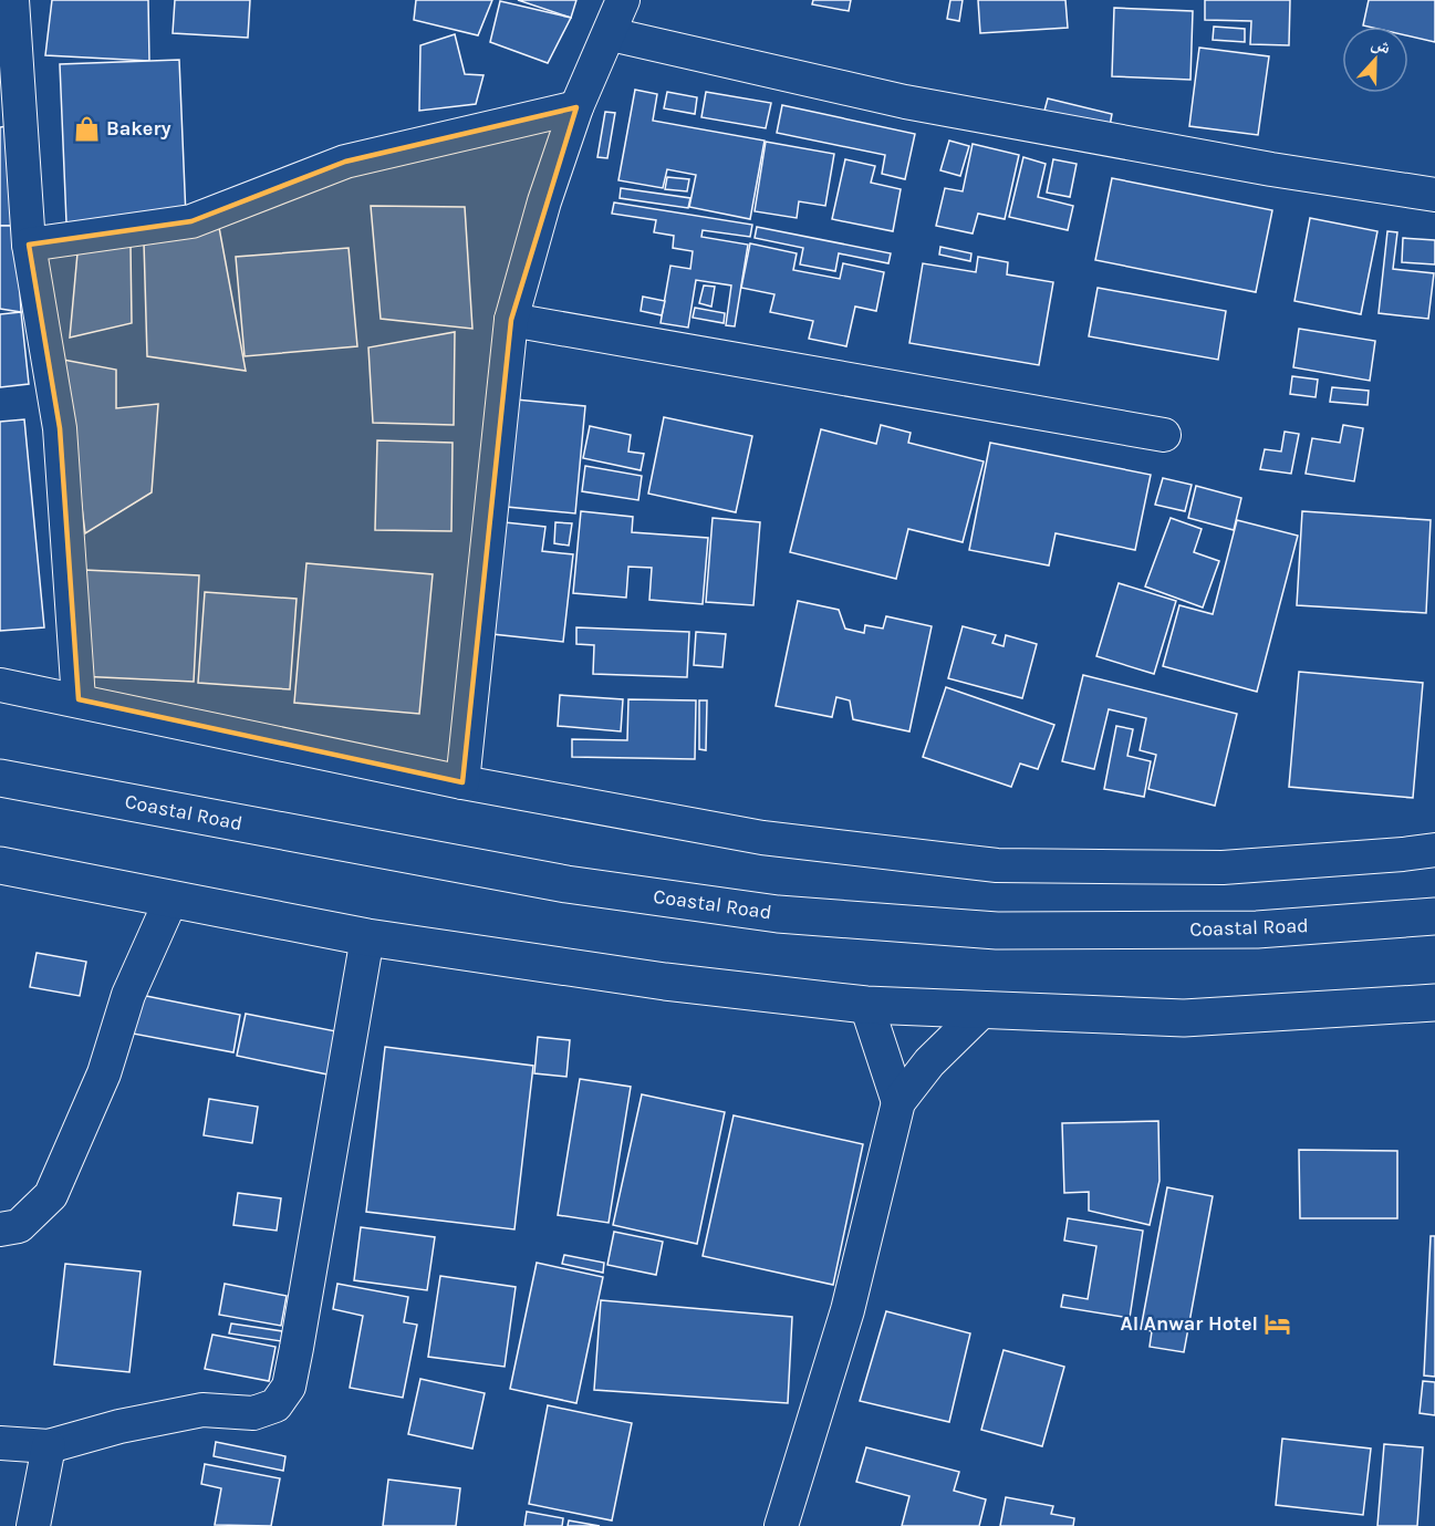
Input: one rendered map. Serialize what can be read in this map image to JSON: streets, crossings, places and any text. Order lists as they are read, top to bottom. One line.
{"streets":{"highway":["Coastal Road"]},"places":{"shop":["Bakery"],"hotel":["Al Anwar Hotel"]},"north":"top"}
